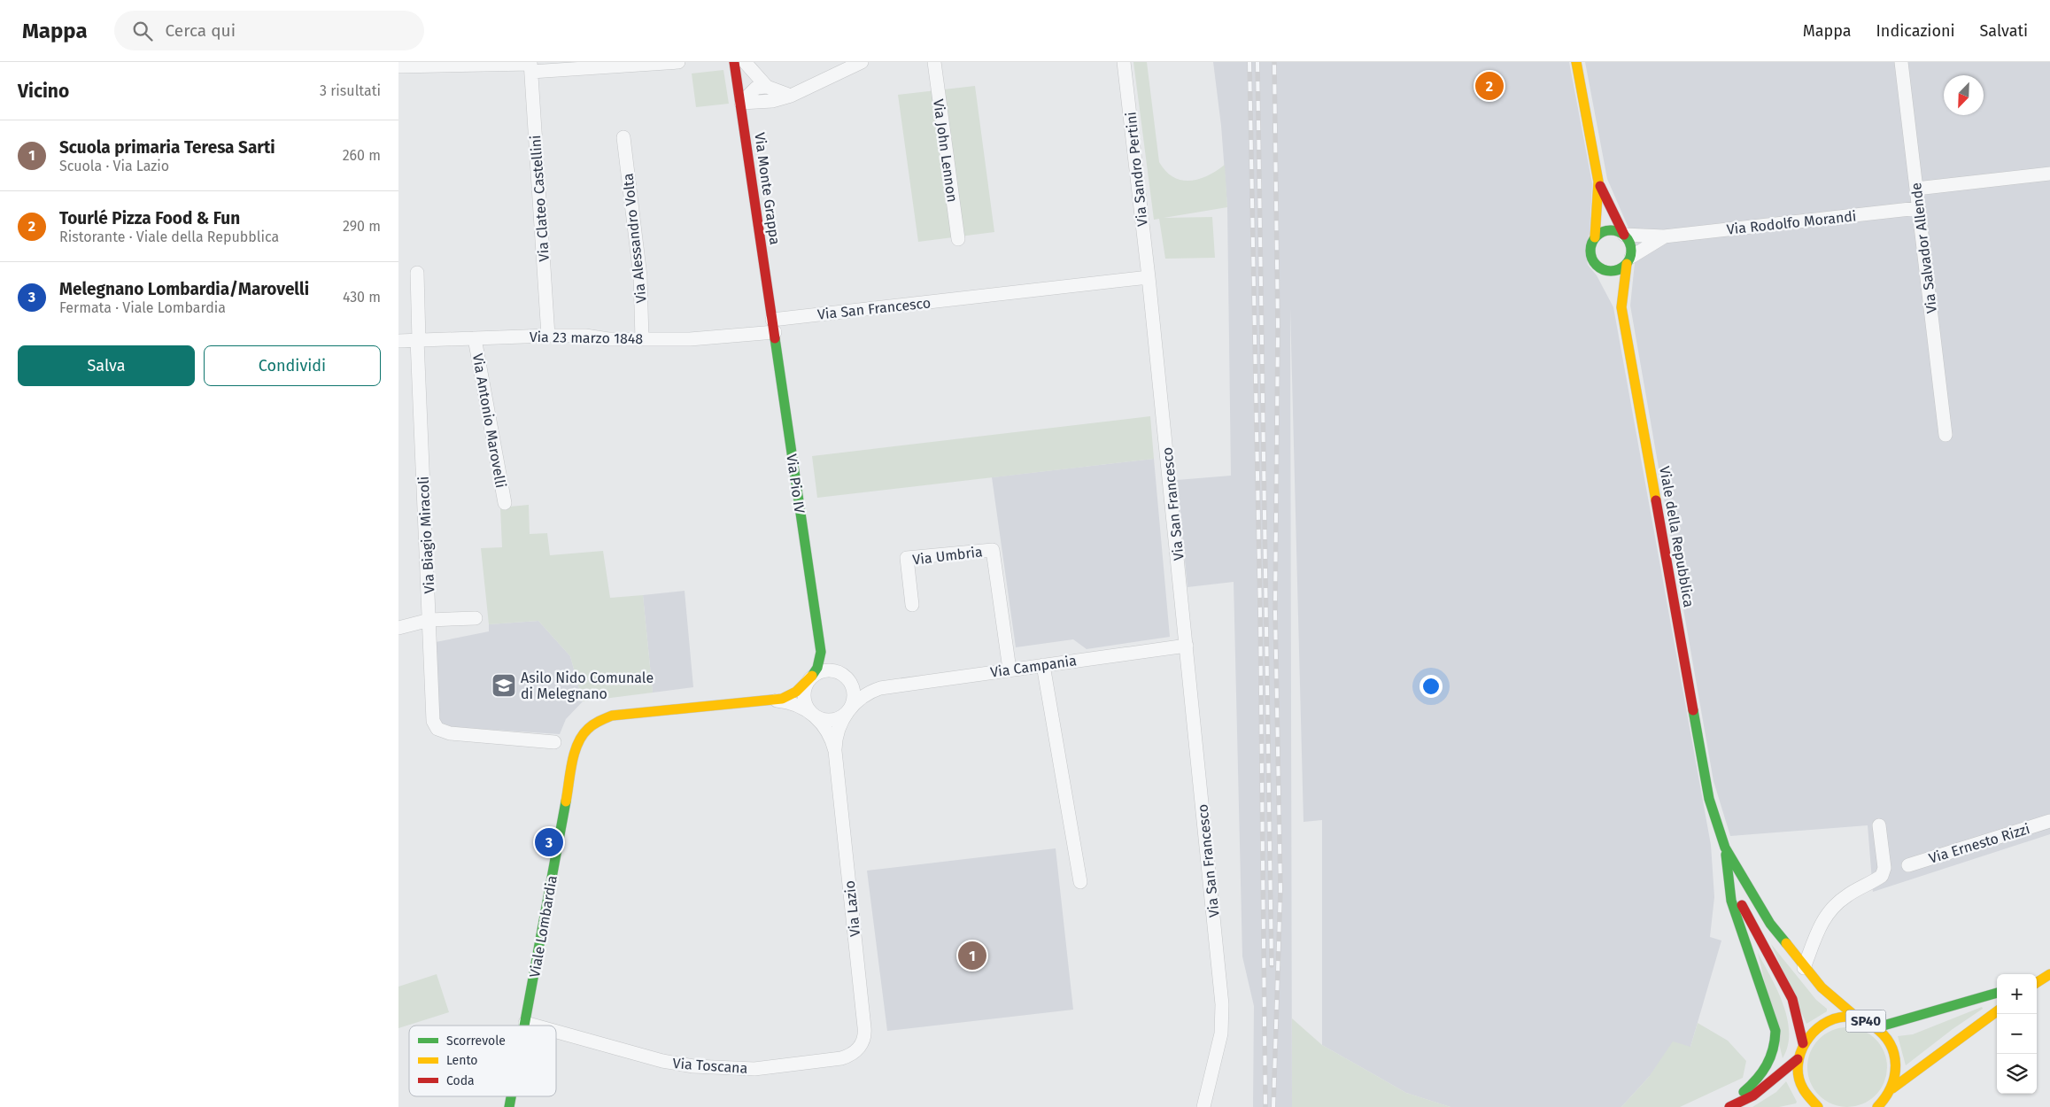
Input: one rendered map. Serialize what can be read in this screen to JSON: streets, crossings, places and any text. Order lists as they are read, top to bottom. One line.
{"streets":{"street":["Via John Lennon","Via Sandro Pertini","Via Monte Grappa","Via Clateo Castellini","Via Rodolfo Morandi","Via Alessandro Volta","Via Salvador Allende","Via San Francesco","Via 23 marzo 1848","Via Antonio Marovelli","Via Pio IV","Via Biagio Miracoli","Viale della Repubblica","Via Umbria","Via Campania","Via Ernesto Rizzi","Via Lazio","Viale Lombardia","SP40","Via Toscana"]},"crossings":[["Via Sandro Pertini","Via San Francesco"],["Via Monte Grappa","Via San Francesco"],["Via Monte Grappa","Via 23 marzo 1848"],["Via Monte Grappa","Via Pio IV"],["Via Clateo Castellini","Via 23 marzo 1848"],["Via Rodolfo Morandi","Via Salvador Allende"],["Via Rodolfo Morandi","Viale della Repubblica"],["Via Alessandro Volta","Via 23 marzo 1848"],["Via San Francesco","Via 23 marzo 1848"],["Via San Francesco","Via Pio IV"],["Via San Francesco","Via Campania"],["Via 23 marzo 1848","Via Antonio Marovelli"],["Via 23 marzo 1848","Via Pio IV"],["Via 23 marzo 1848","Via Biagio Miracoli"],["Via Pio IV","Via Campania"],["Via Pio IV","Via Lazio"],["Via Pio IV","Viale Lombardia"],["Via Umbria","Via Campania"],["Via Campania","Via Lazio"],["Via Campania","Viale Lombardia"],["Via Lazio","Viale Lombardia"],["Via Lazio","Via Toscana"],["Viale Lombardia","Via Toscana"]],"places":{"school or university":["Asilo Nido Comunale di Melegnano"]},"legend":["Scorrevole","Lento","Coda"],"north":"bottom left","page":{"header":"Mappa","search":"Cerca qui","nav":["Mappa","Indicazioni","Salvati"],"heading":["Vicino","3 risultati"],"pins":["2","3","1"],"list":[{"mark":"1","name":"Scuola primaria Teresa Sarti","note":"Scuola · Via Lazio","value":"260 m"},{"mark":"2","name":"Tourlé Pizza Food & Fun","note":"Ristorante · Viale della Repubblica","value":"290 m"},{"mark":"3","name":"Melegnano Lombardia/Marovelli","note":"Fermata · Viale Lombardia","value":"430 m"}],"buttons":["Salva","Condividi"],"map_buttons":["+","−"]}}
